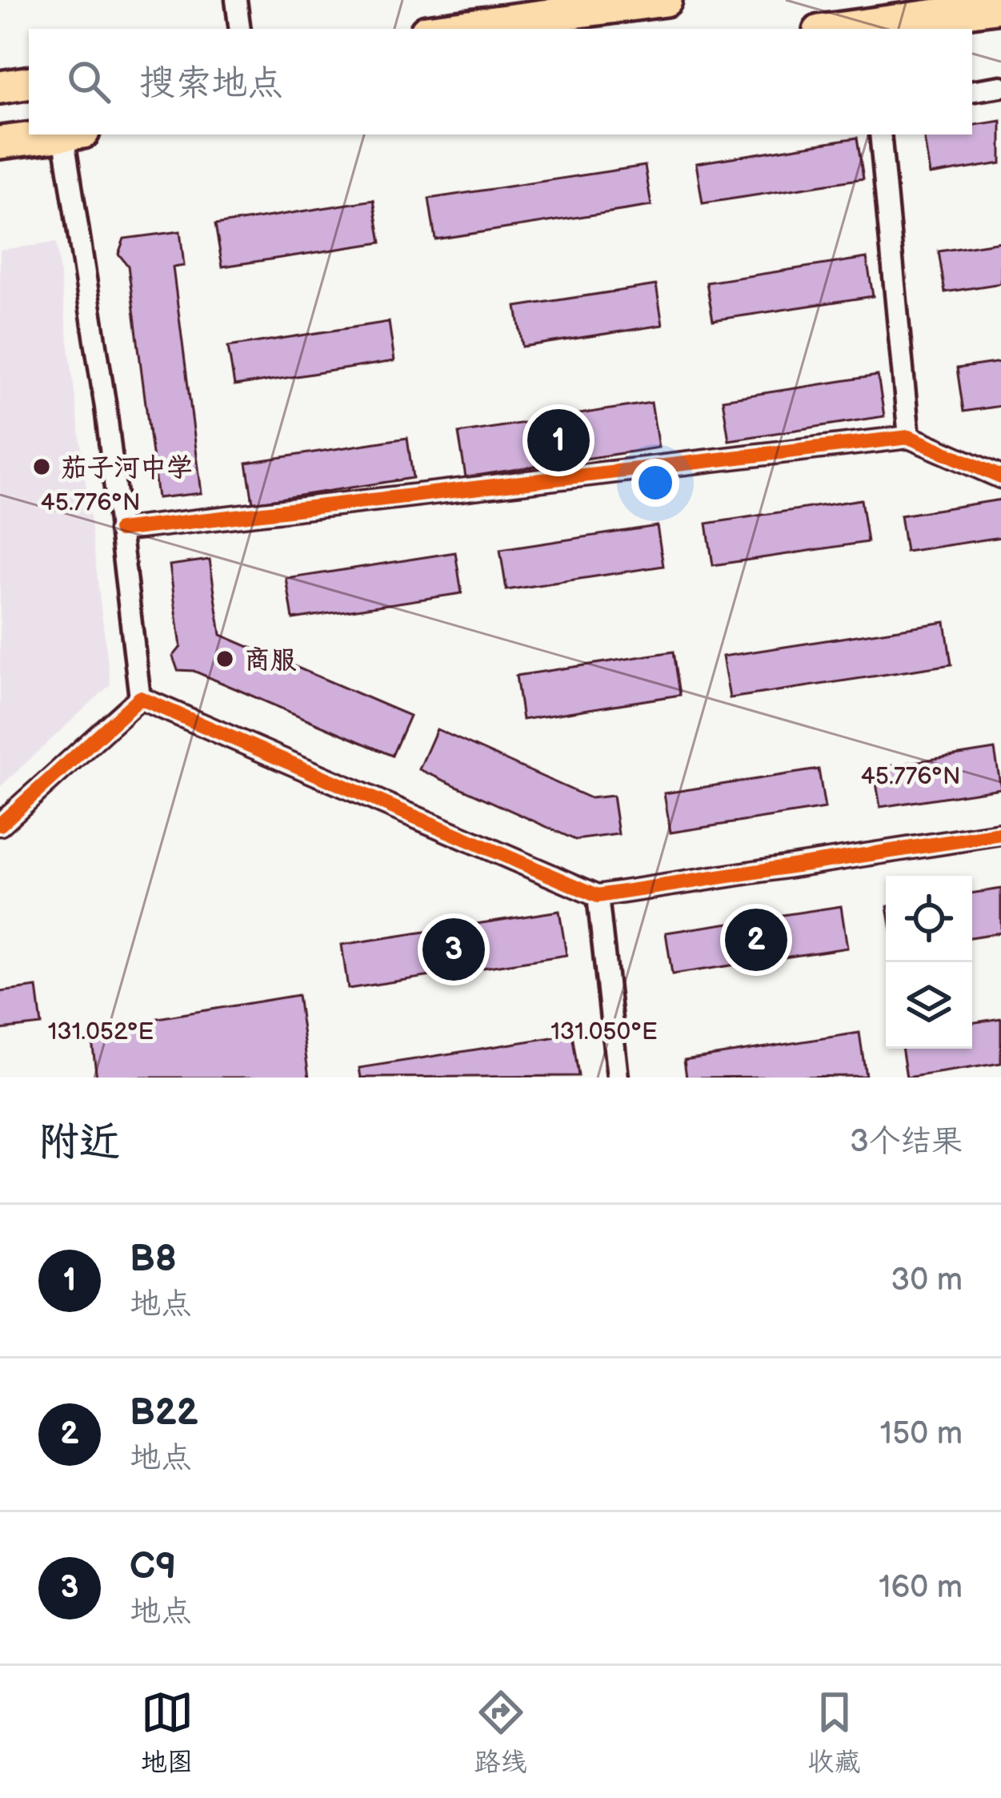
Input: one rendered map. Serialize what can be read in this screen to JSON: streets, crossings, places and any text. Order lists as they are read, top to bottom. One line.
{"places":["茄子河中学","商服"],"page":{"search":"搜索地点","pins":["1","2","3"],"heading":["附近","3个结果"],"list":[{"mark":"1","name":"B8","note":"地点","value":"30 m"},{"mark":"2","name":"B22","note":"地点","value":"150 m"},{"mark":"3","name":"C9","note":"地点","value":"160 m"}],"nav":["地图","路线","收藏"]},"coordinates":["45.776°N","131.052°E","131.050°E"]}
